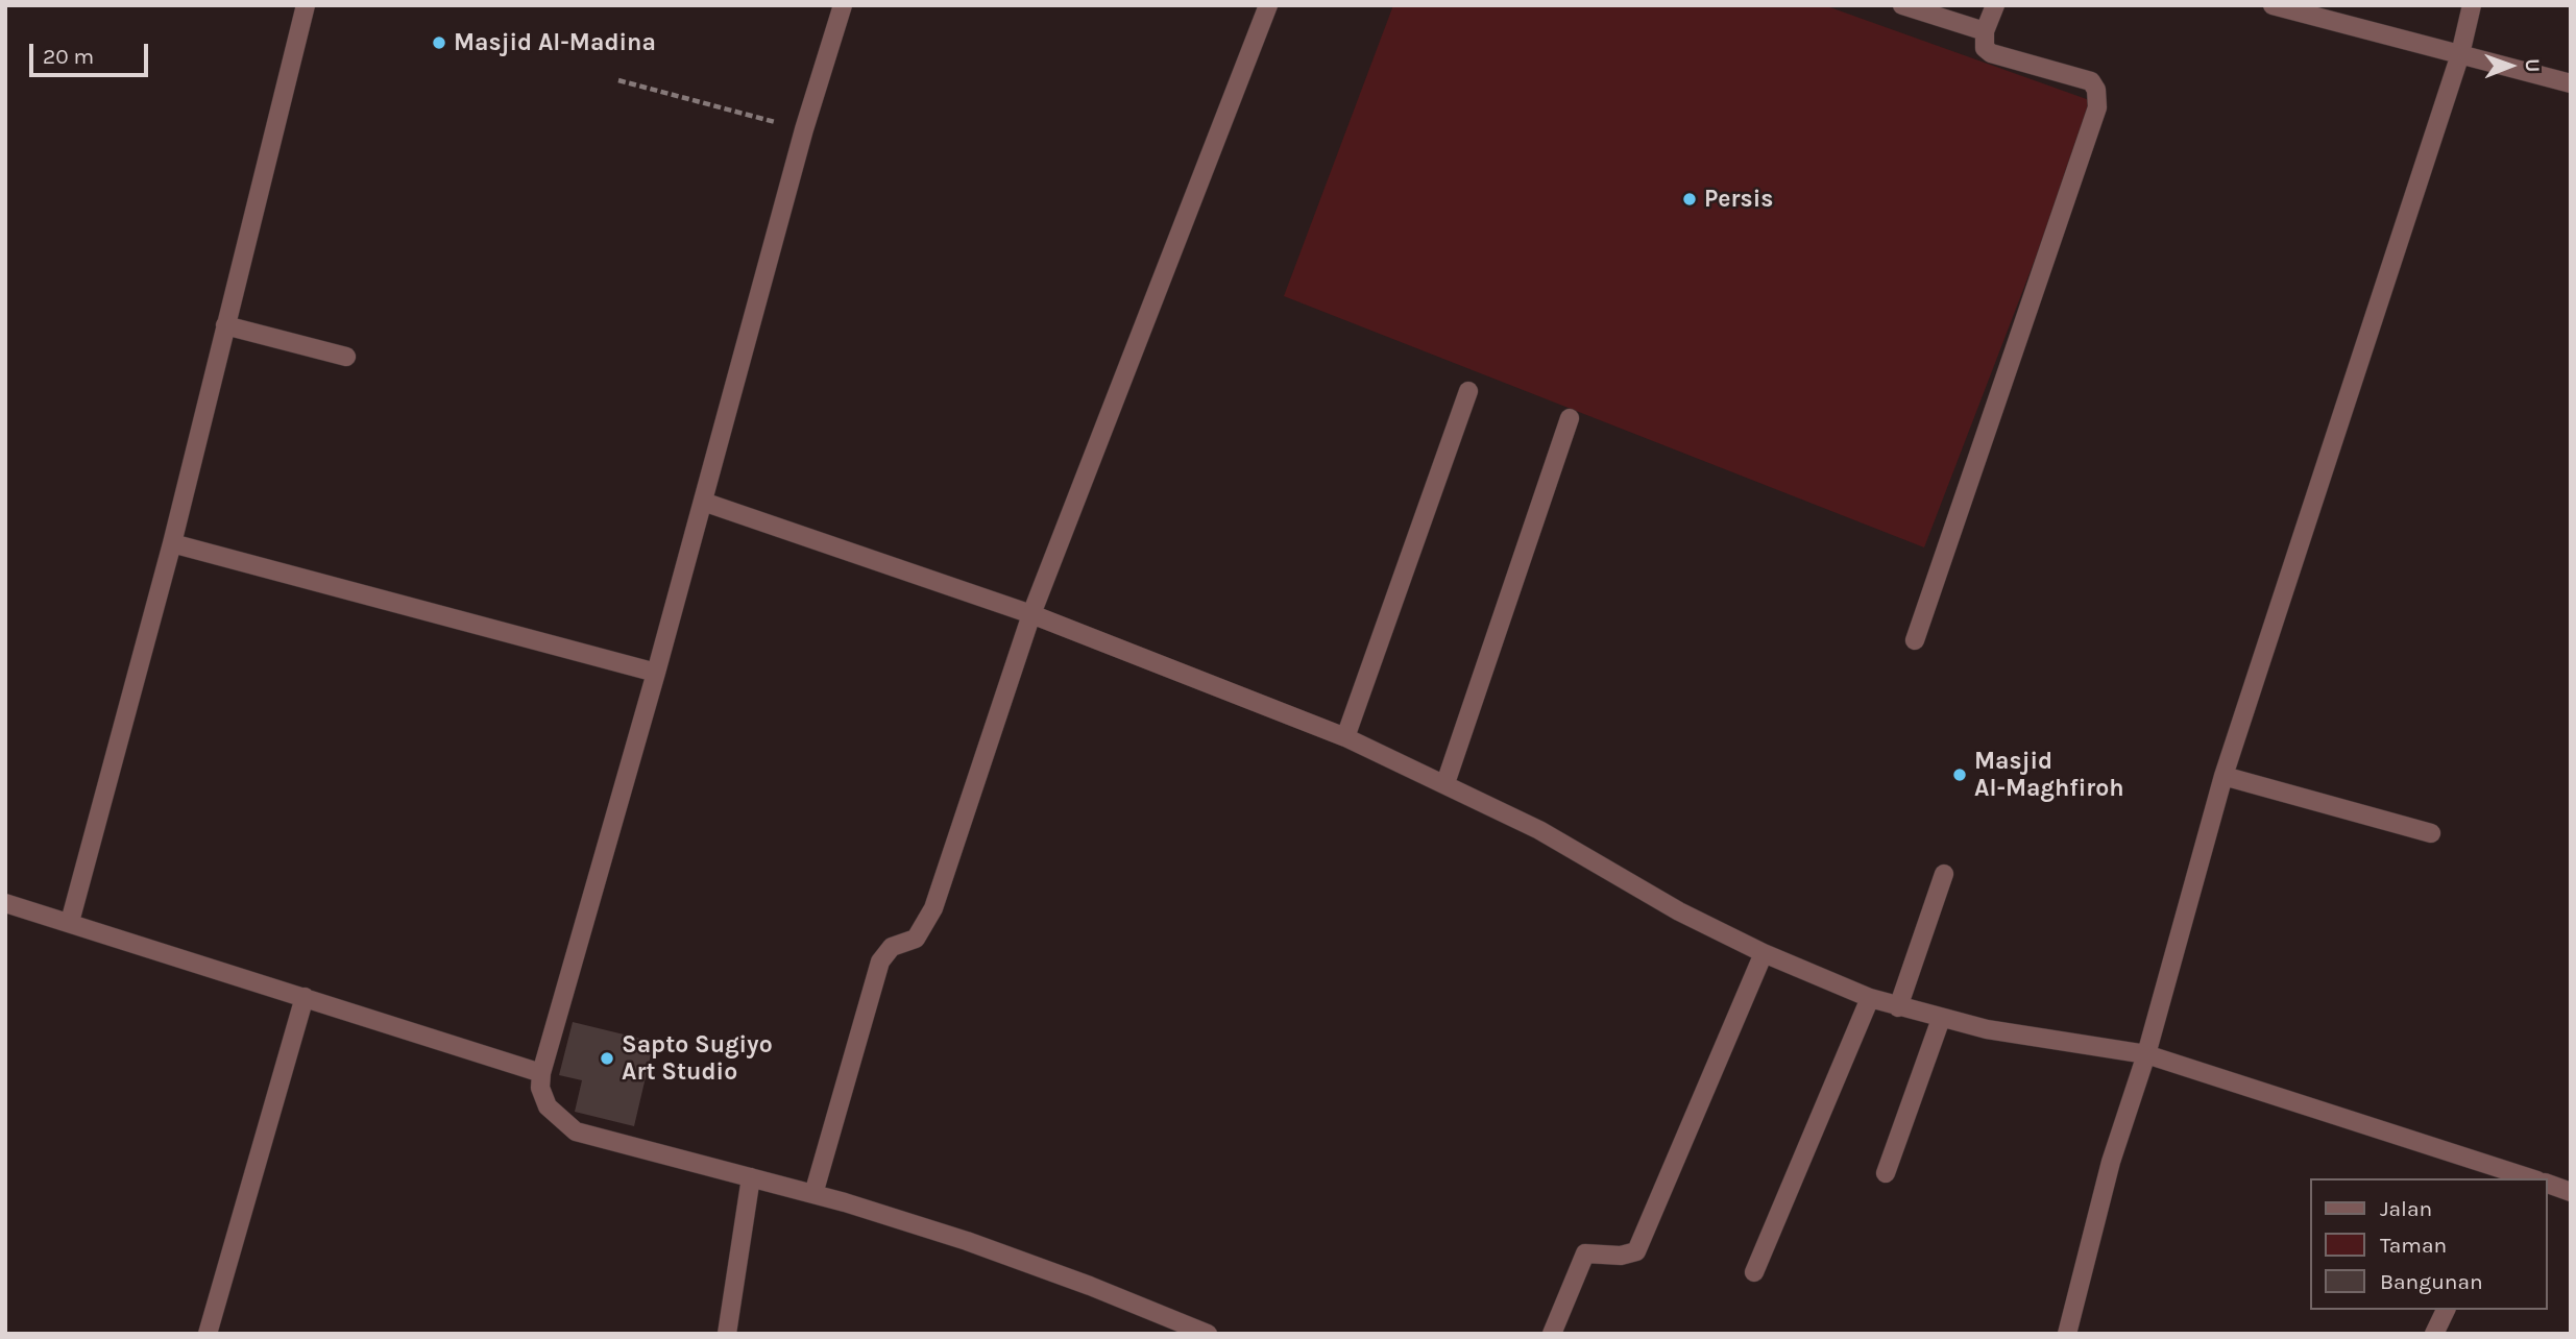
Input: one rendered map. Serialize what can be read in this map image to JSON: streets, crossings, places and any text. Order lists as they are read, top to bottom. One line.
{"places":["Masjid Al-Madina","Persis","Masjid Al-Maghfiroh","Sapto Sugiyo Art Studio"],"legend":["Jalan","Taman","Bangunan"],"scale_bar":"20 m","north":"right"}
